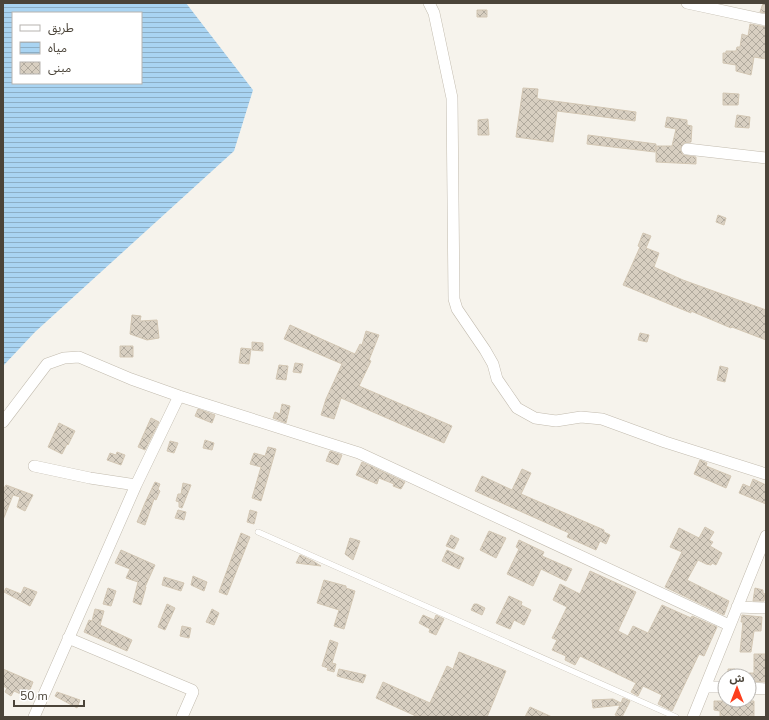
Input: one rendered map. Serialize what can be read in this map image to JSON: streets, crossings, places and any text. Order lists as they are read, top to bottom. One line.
{"legend":["طريق","مياه","مبنى"],"scale_bar":"50 m","north":"top"}
